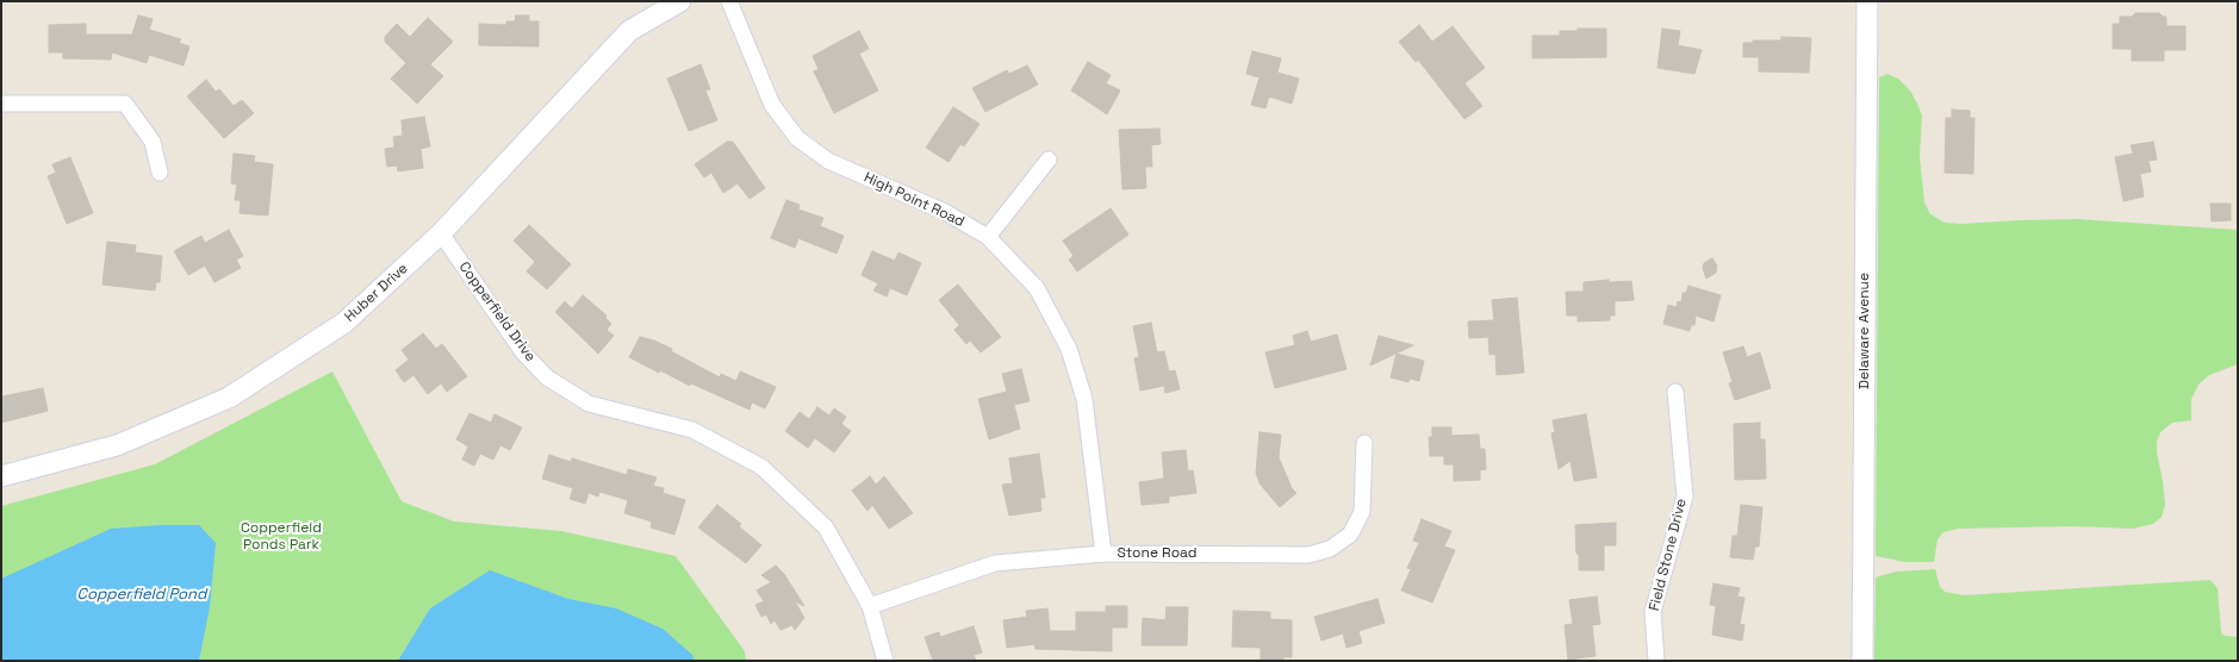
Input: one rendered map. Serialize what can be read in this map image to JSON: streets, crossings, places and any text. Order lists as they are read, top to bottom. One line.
{"streets":{"street":["High Point Road","Huber Drive","Copperfield Drive","Delaware Avenue","Stone Road","Field Stone Drive"]},"crossings":[["High Point Road","Stone Road"],["Huber Drive","Copperfield Drive"],["Copperfield Drive","Stone Road"]],"water":["Copperfield Pond"],"parks":["Copperfield Ponds Park"]}
